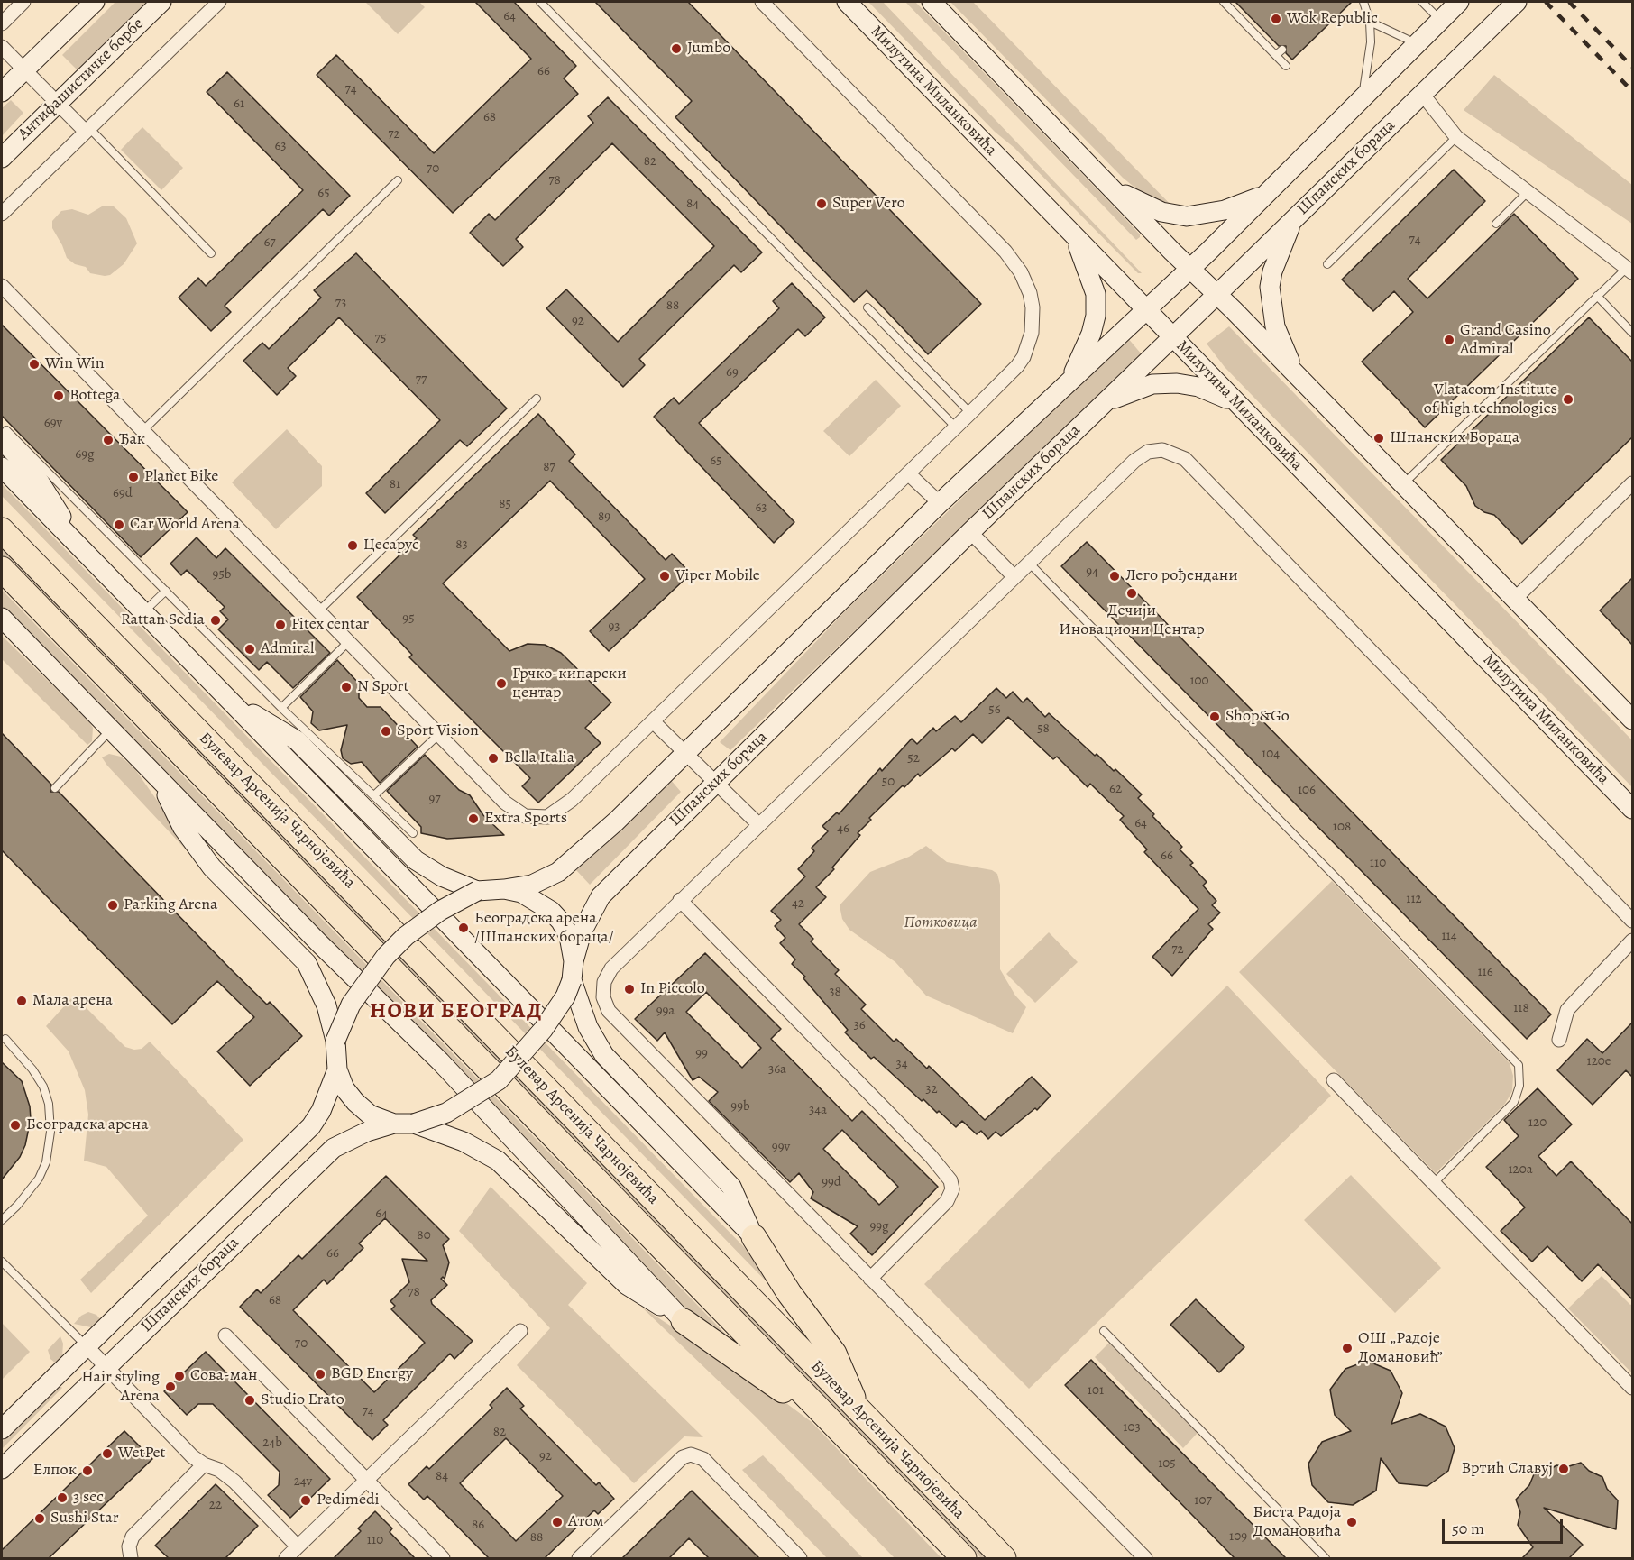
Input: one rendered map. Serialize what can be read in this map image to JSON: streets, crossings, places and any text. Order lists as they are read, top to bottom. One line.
{"streets":{"highway":["Булевар Арсенија Чарнојевића"],"street":["Антифашистичке борбе","Милутина Миланковића","Шпанских бораца"]},"crossings":[["Милутина Миланковића","Шпанских бораца"]],"districts":["НОВИ БЕОГРАД"],"parks":["Потковица"],"places":["Wok Republic","Jumbo","Super Vero","Grand Casino Admiral","Win Win","Bottega","Vlatacom Institute of high technologies","Шпанских Бораца","Ђак","Planet Bike","Car World Arena","Цесарус","Viper Mobile","Лего рођендани","Дечији Иновациони Центар","Rattan Sedia","Fitex centar","Admiral","Грчко-кипарски центар","N Sport","Shop&Go","Sport Vision","Bella Italia","Extra Sports","Parking Arena","Београдска арена /Шпанских бораца/","In Piccolo","Мала арена","Београдска арена","ОШ „Радоје Домановић”","BGD Energy","Сова-ман","Hair styling Arena","Studio Erato","WetPet","Вртић Славуј","Елпок","3 sec","Pedimedi","Sushi Star","Атом","Биста Радоја Домановића"],"house_numbers":["64","66","74","61","68","72","63","82","70","78","65","84","74","67","73","88","92","75","69","77","69v","69g","65","87","81","69d","85","63","89","83","94","95b","95","93","100","56","58","104","52","50","62","106","97","64","108","46","66","110","112","42","114","72","116","38","118","99a","36","99","120e","34","36a","32","99b","34a","120","99v","120a","99d","64","99g","80","66","78","68","70","101","74","103","82","24b","92","105","84","24v","107","22","86","109","88","110"],"scale_bar":"50 m"}
